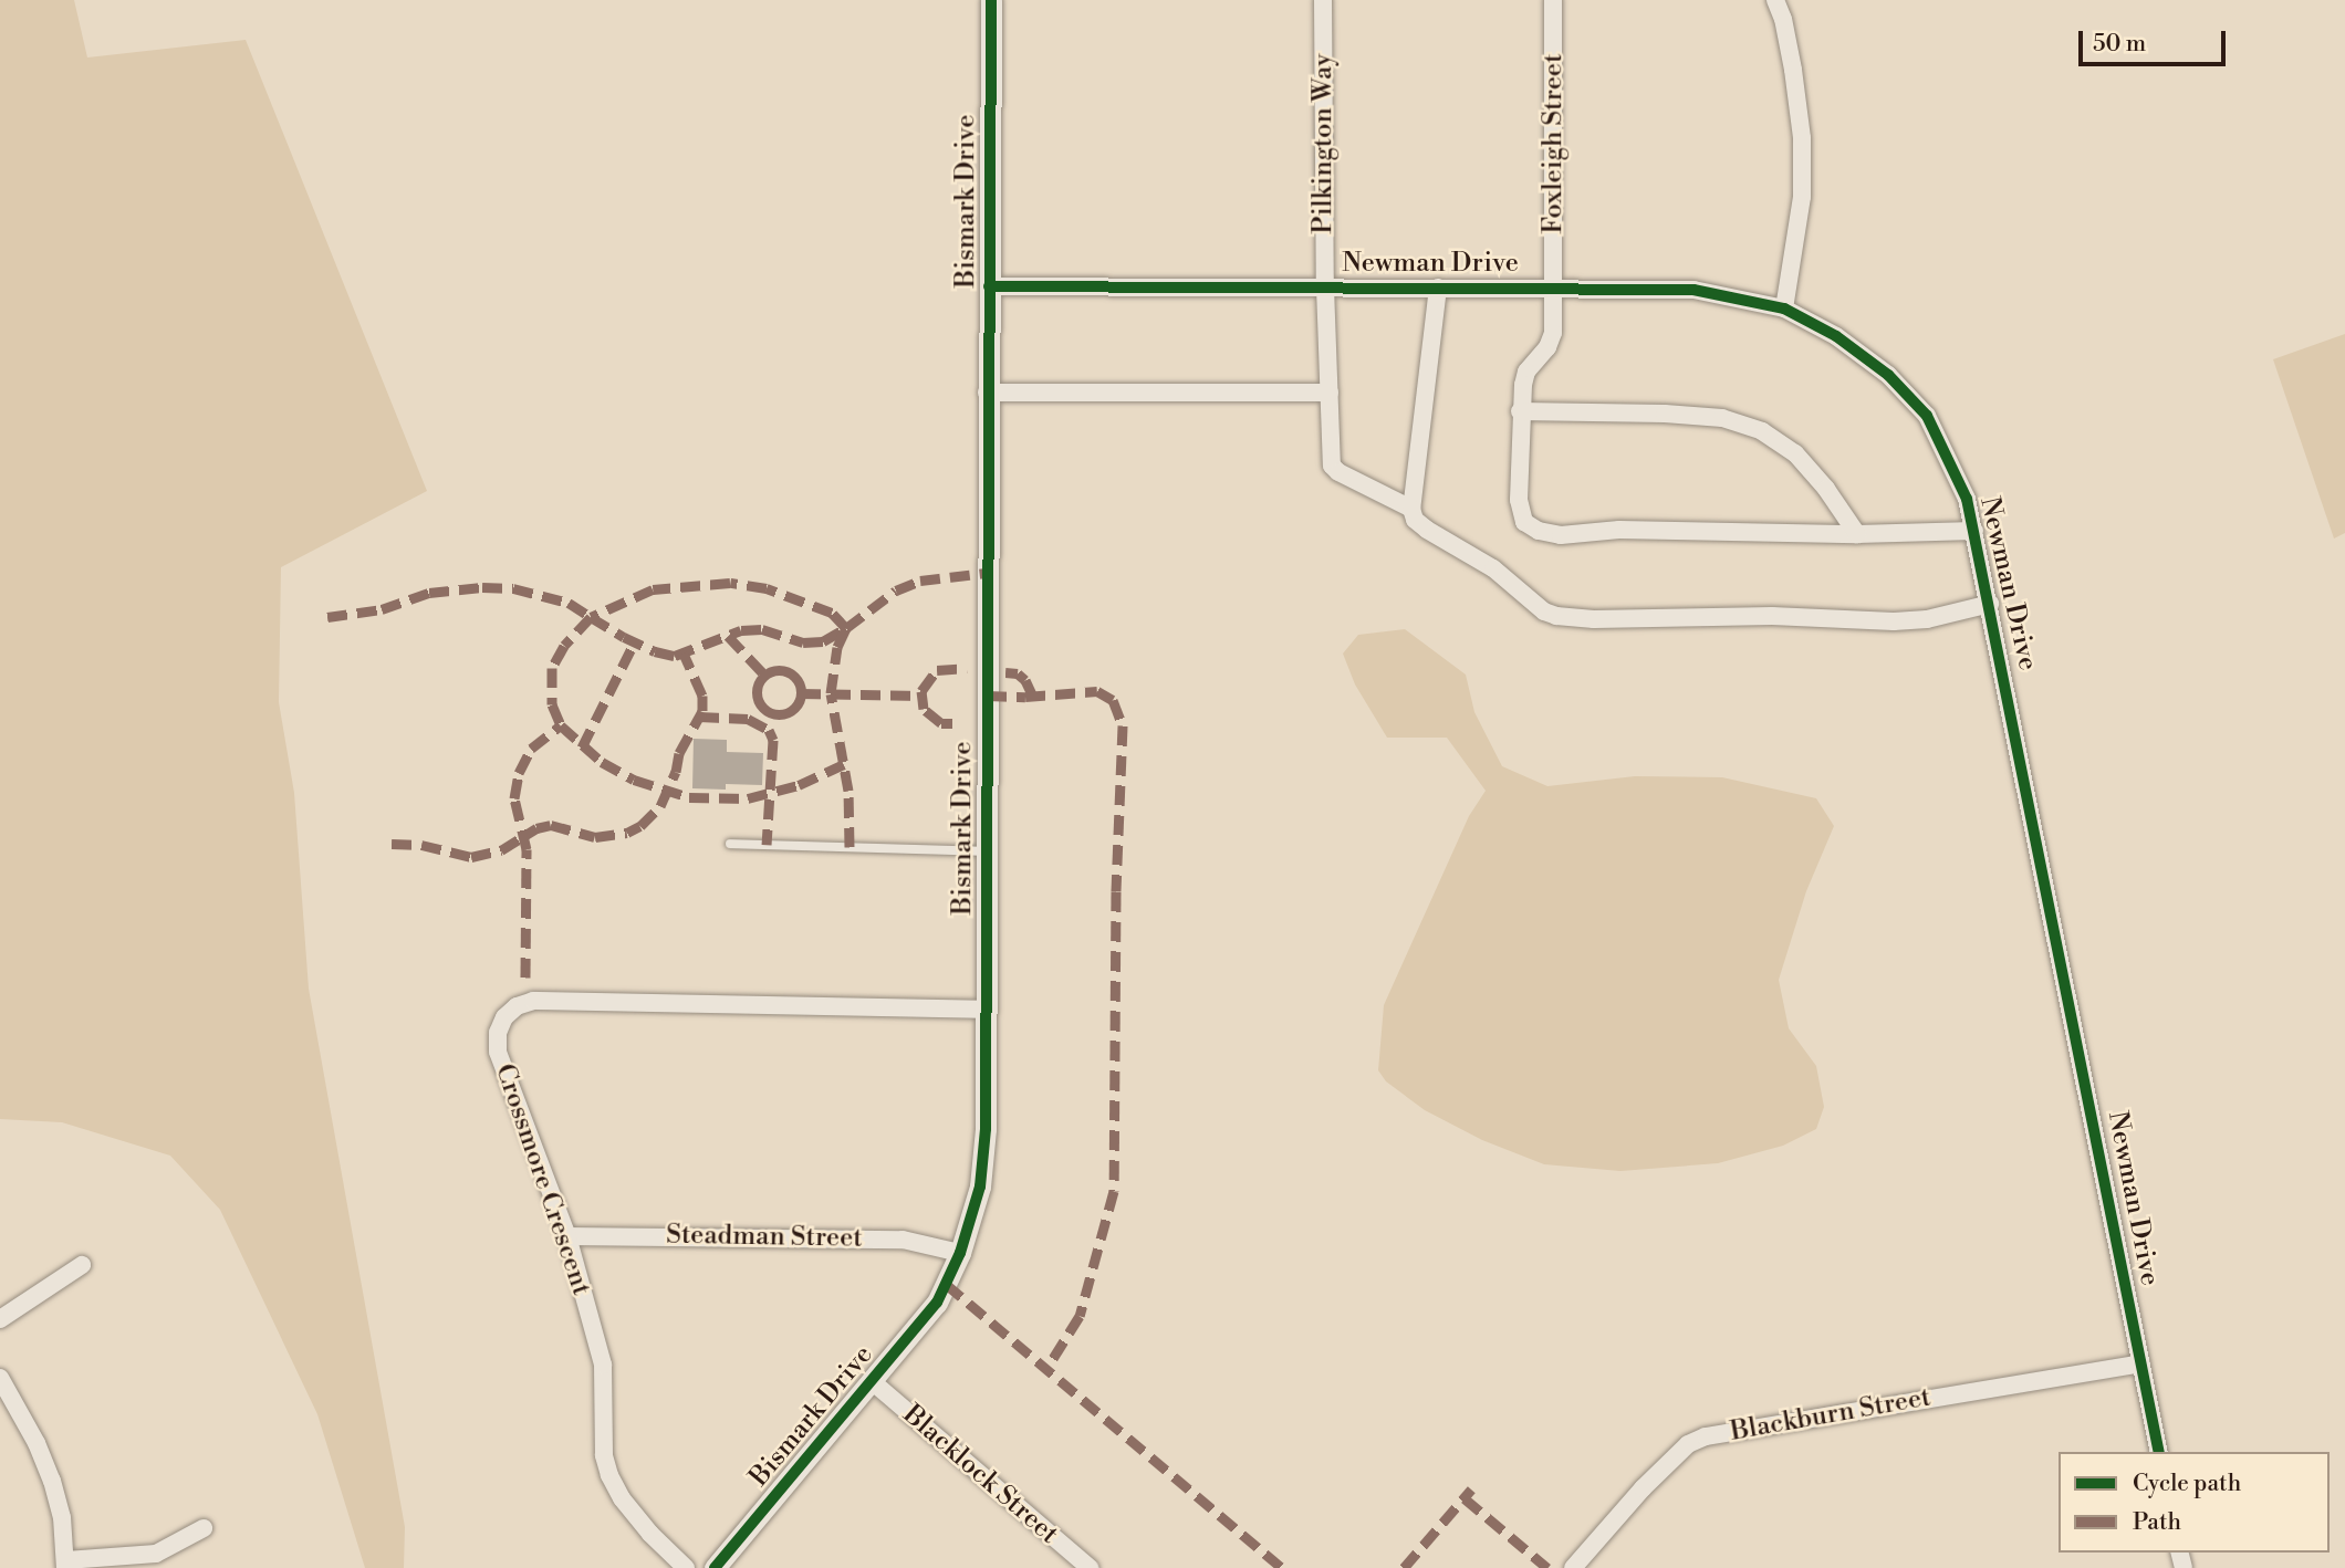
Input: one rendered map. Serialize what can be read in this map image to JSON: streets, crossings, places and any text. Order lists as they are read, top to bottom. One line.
{"streets":{"street":["Pilkington Way","Foxleigh Street","Bismark Drive","Newman Drive","Crossmore Crescent","Steadman Street","Blackburn Street","Blacklock Street"]},"crossings":[["Pilkington Way","Newman Drive"],["Foxleigh Street","Newman Drive"],["Bismark Drive","Newman Drive"],["Bismark Drive","Crossmore Crescent"],["Bismark Drive","Steadman Street"],["Bismark Drive","Blacklock Street"],["Newman Drive","Blackburn Street"],["Crossmore Crescent","Steadman Street"]],"legend":["Cycle path","Path"],"scale_bar":"50 m"}
